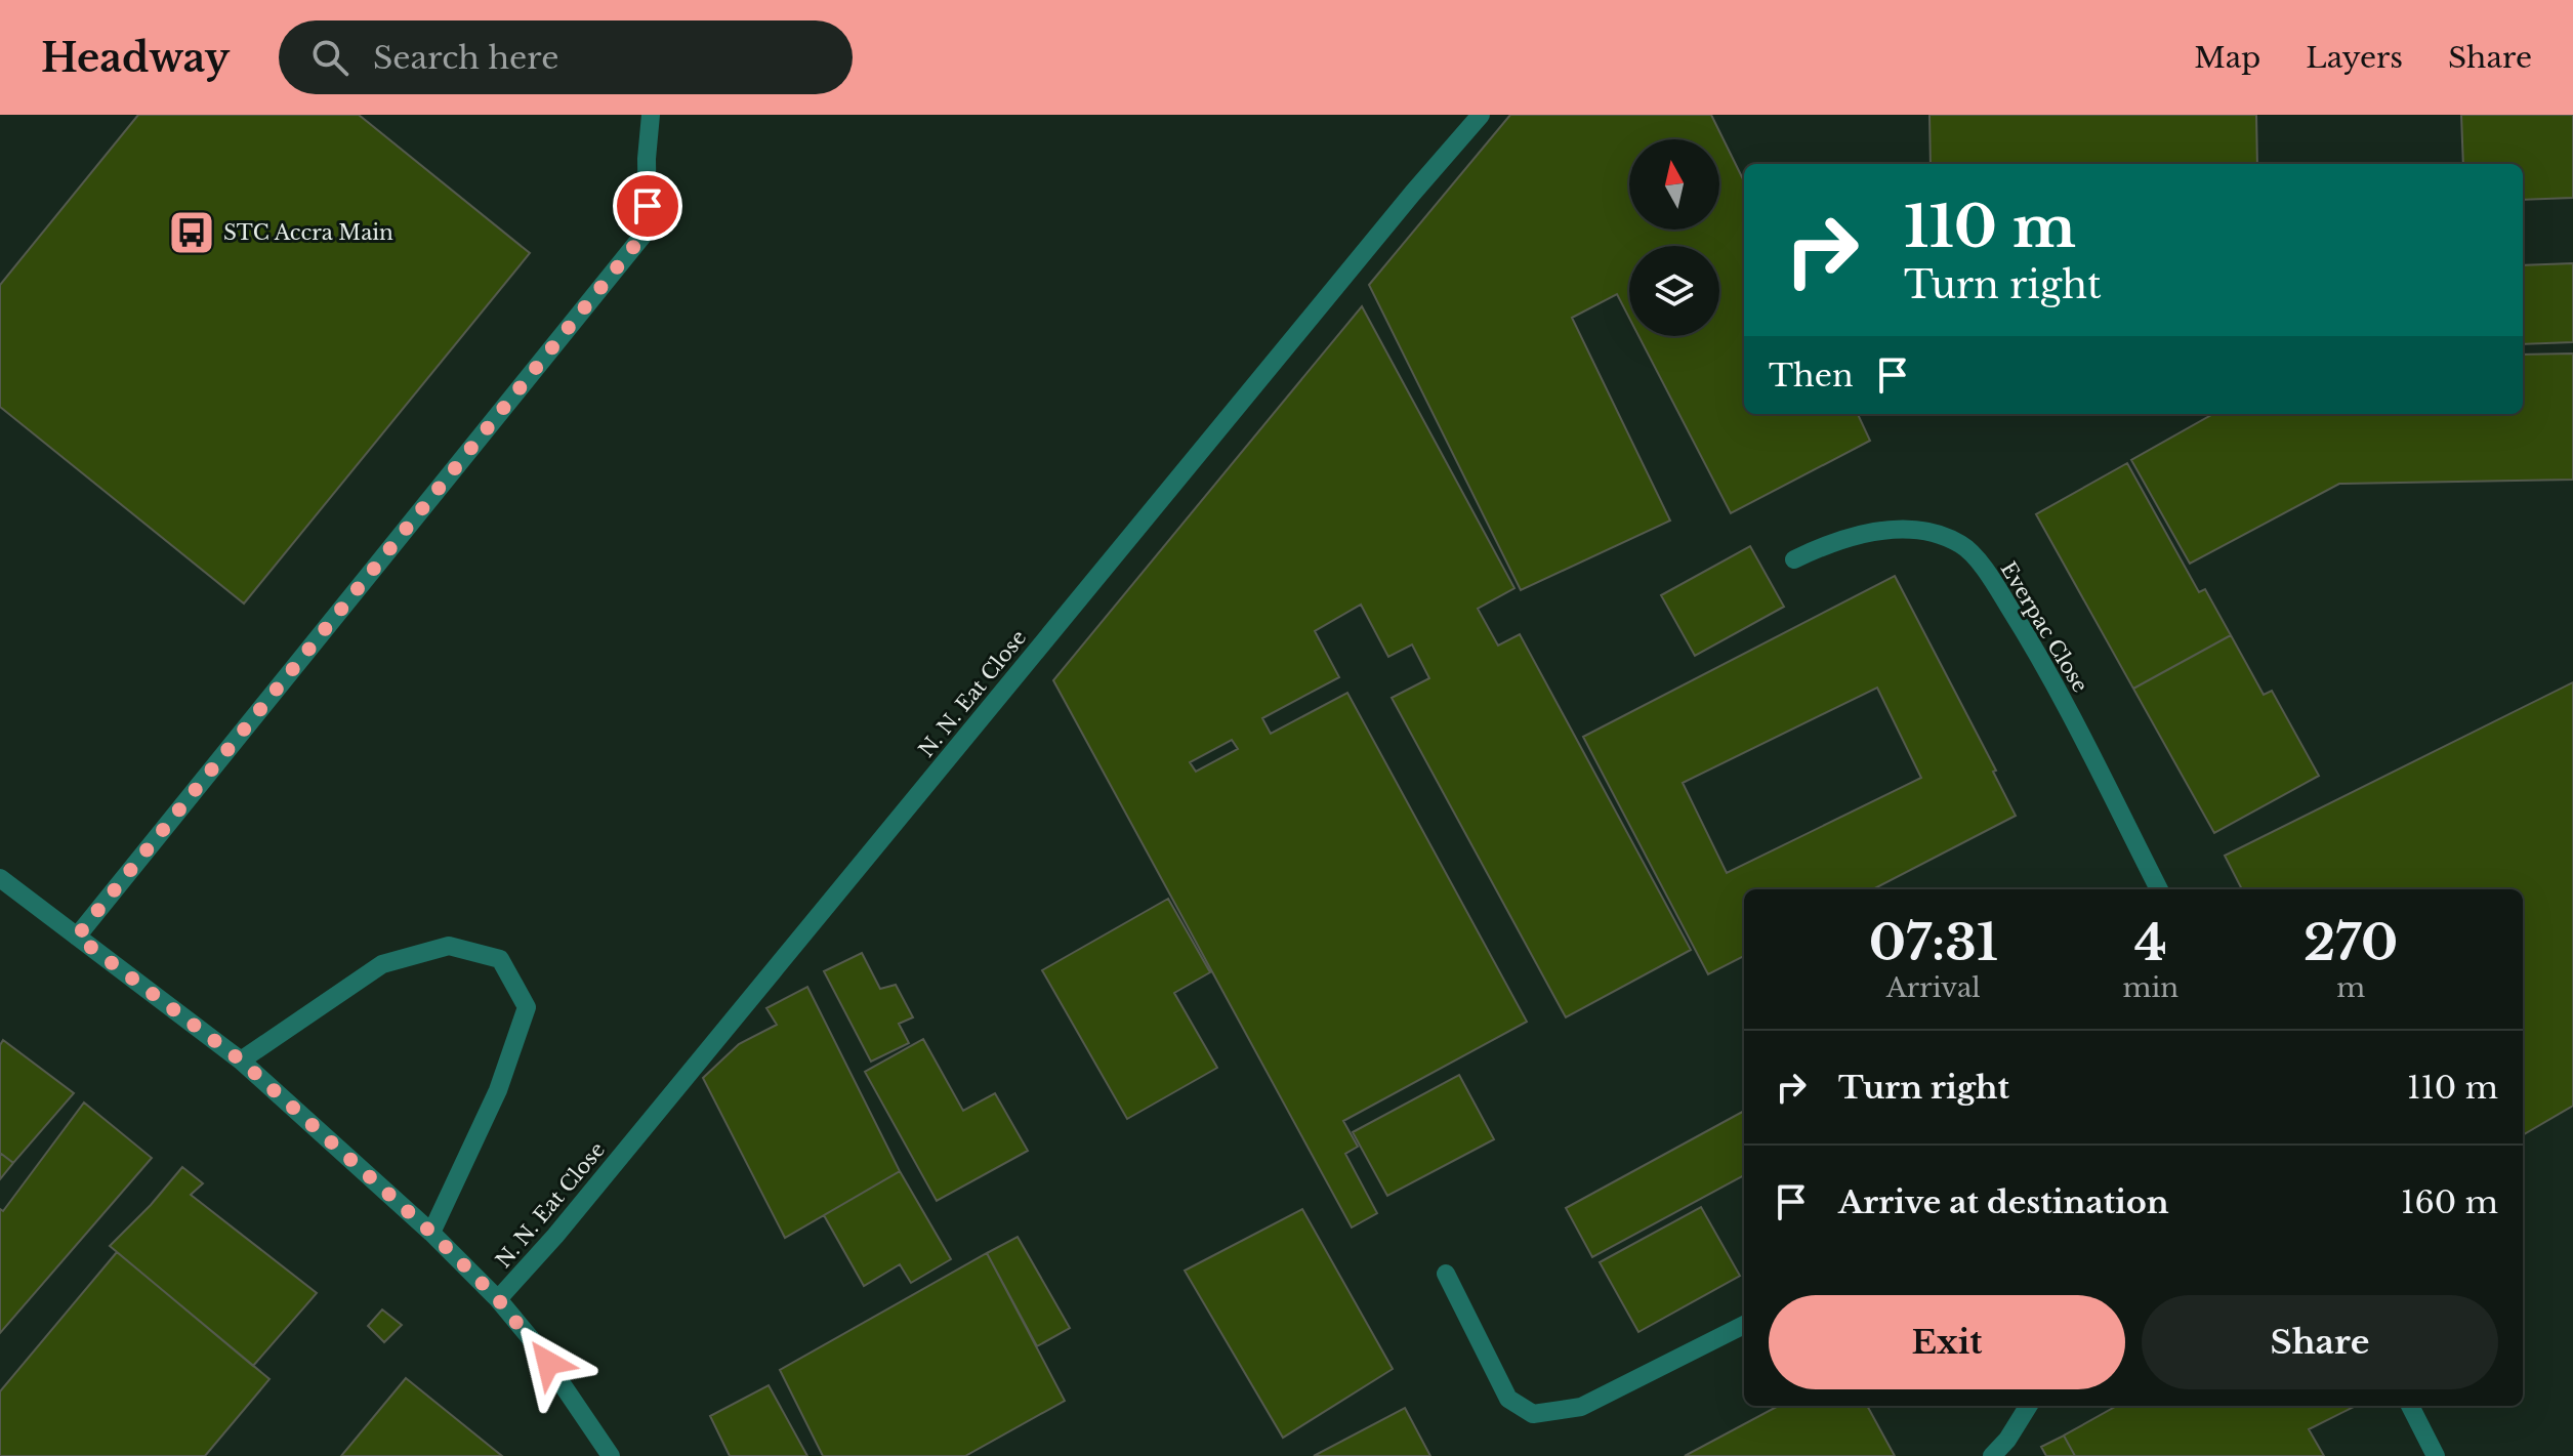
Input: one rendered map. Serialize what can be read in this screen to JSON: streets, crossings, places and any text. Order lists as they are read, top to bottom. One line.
{"streets":{"lane":["Everpac Close","N. N. Eat Close"]},"places":{"bus stop":["STC Accra Main"]},"north":"top","page":{"header":"Headway","search":"Search here","nav":["Map","Layers","Share"],"turn":["110 m","Turn right"],"then":"Then","eta":["07:31","Arrival","4","min","270","m"],"list":[{"name":"Turn right","value":"110 m"},{"name":"Arrive at destination","value":"160 m"}],"buttons":["Exit","Share"]}}
